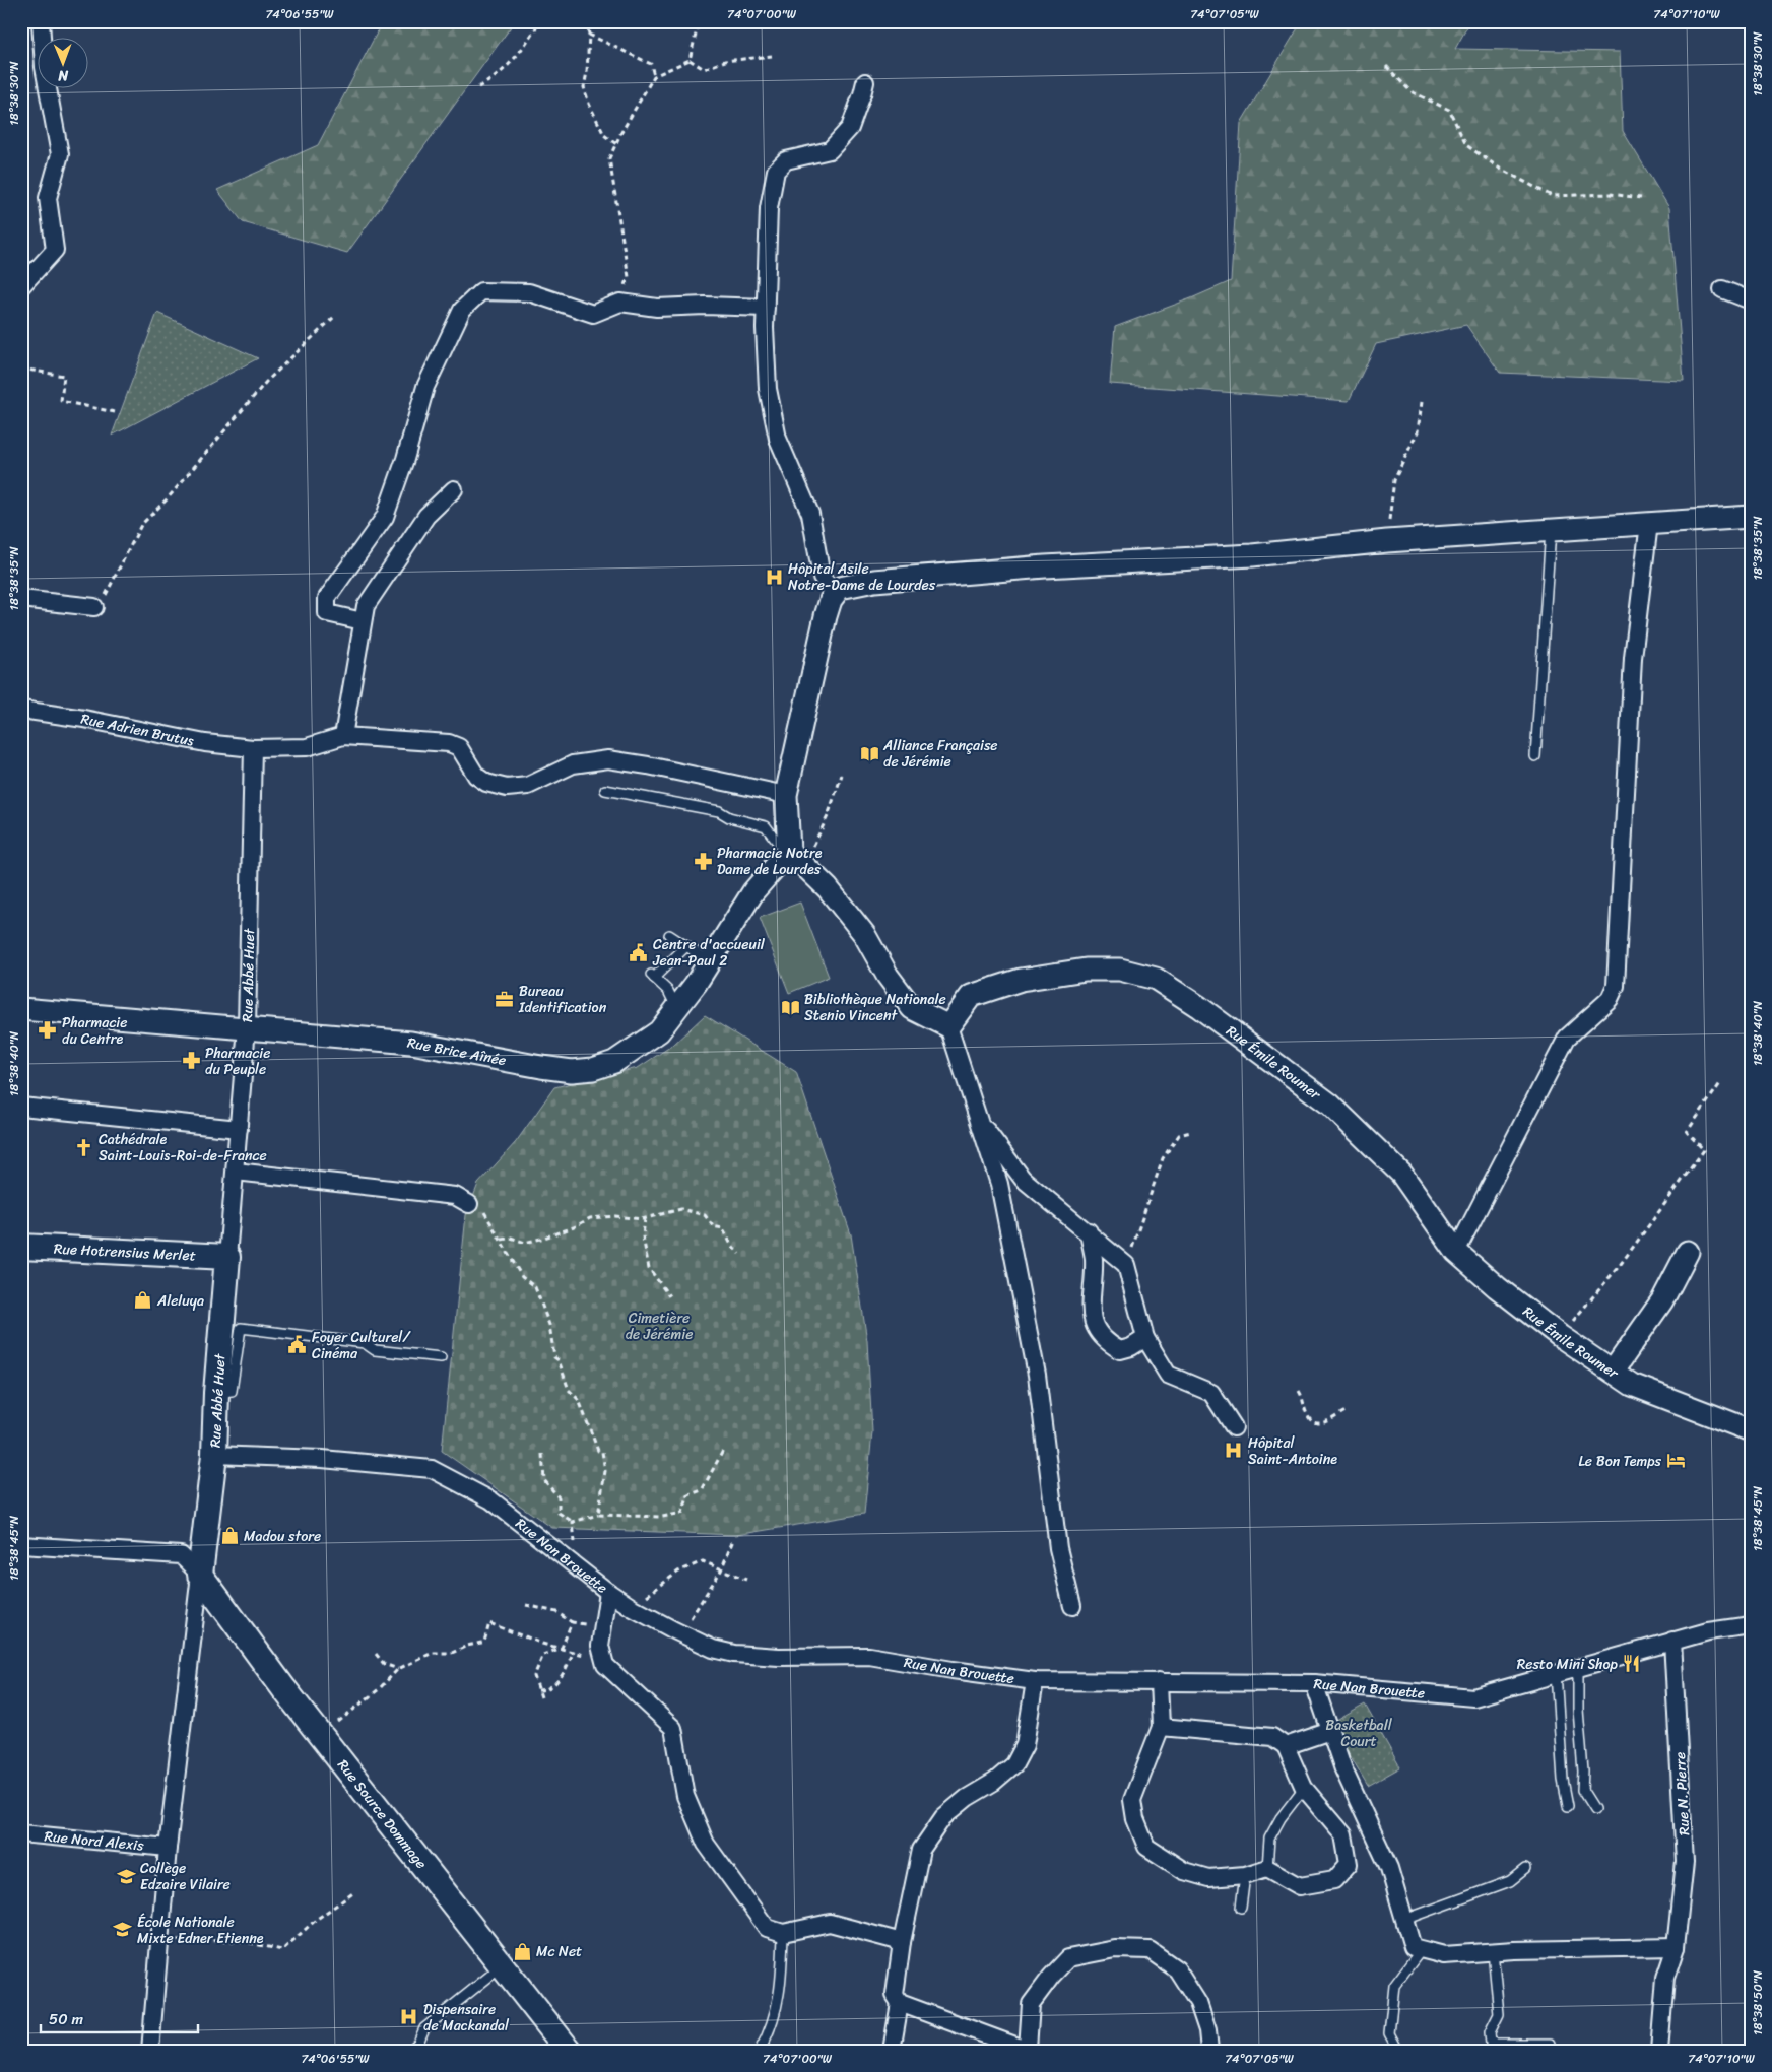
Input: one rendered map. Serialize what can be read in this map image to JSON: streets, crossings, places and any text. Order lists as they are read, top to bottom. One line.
{"streets":{"main road":["Rue Abbé Huet","Rue Hotrensius Merlet","Rue Source Dommage"],"street":["Rue Adrien Brutus","Rue Brice Aînée","Rue Émile Roumer","Rue Nan Brouette","Rue N. Pierre","Rue Nord Alexis"]},"crossings":[["Rue Adrien Brutus","Rue Abbé Huet"],["Rue Abbé Huet","Rue Brice Aînée"],["Rue Abbé Huet","Rue Hotrensius Merlet"],["Rue Abbé Huet","Rue Nan Brouette"],["Rue Abbé Huet","Rue Source Dommage"],["Rue Abbé Huet","Rue Nord Alexis"],["Rue Nan Brouette","Rue N. Pierre"]],"parks":["Cimetière de Jérémie","Basketball Court"],"places":{"hospital":["Hôpital Asile Notre-Dame de Lourdes","Hôpital Saint-Antoine","Dispensaire de Mackandal"],"library":["Alliance Française de Jérémie","Bibliothèque Nationale Stenio Vincent"],"pharmacy":["Pharmacie Notre Dame de Lourdes","Pharmacie du Centre","Pharmacie du Peuple"],"public building":["Centre d'accueuil Jean-Paul 2","Foyer Culturel/ Cinéma"],"office":["Bureau Identification"],"church":["Cathédrale Saint-Louis-Roi-de-France"],"shop":["Aleluya","Madou store","Mc Net"],"hotel":["Le Bon Temps"],"restaurant":["Resto Mini Shop"],"school or university":["Collège Edzaire Vilaire","École Nationale Mixte Edner Etienne"]},"scale_bar":"50 m","north":"bottom","coordinates":["74°06'55\"W","74°07'00\"W","74°07'05\"W","74°07'10\"W","18°38'30\"N","18°38'35\"N","18°38'40\"N","18°38'45\"N","18°38'50\"N"]}
